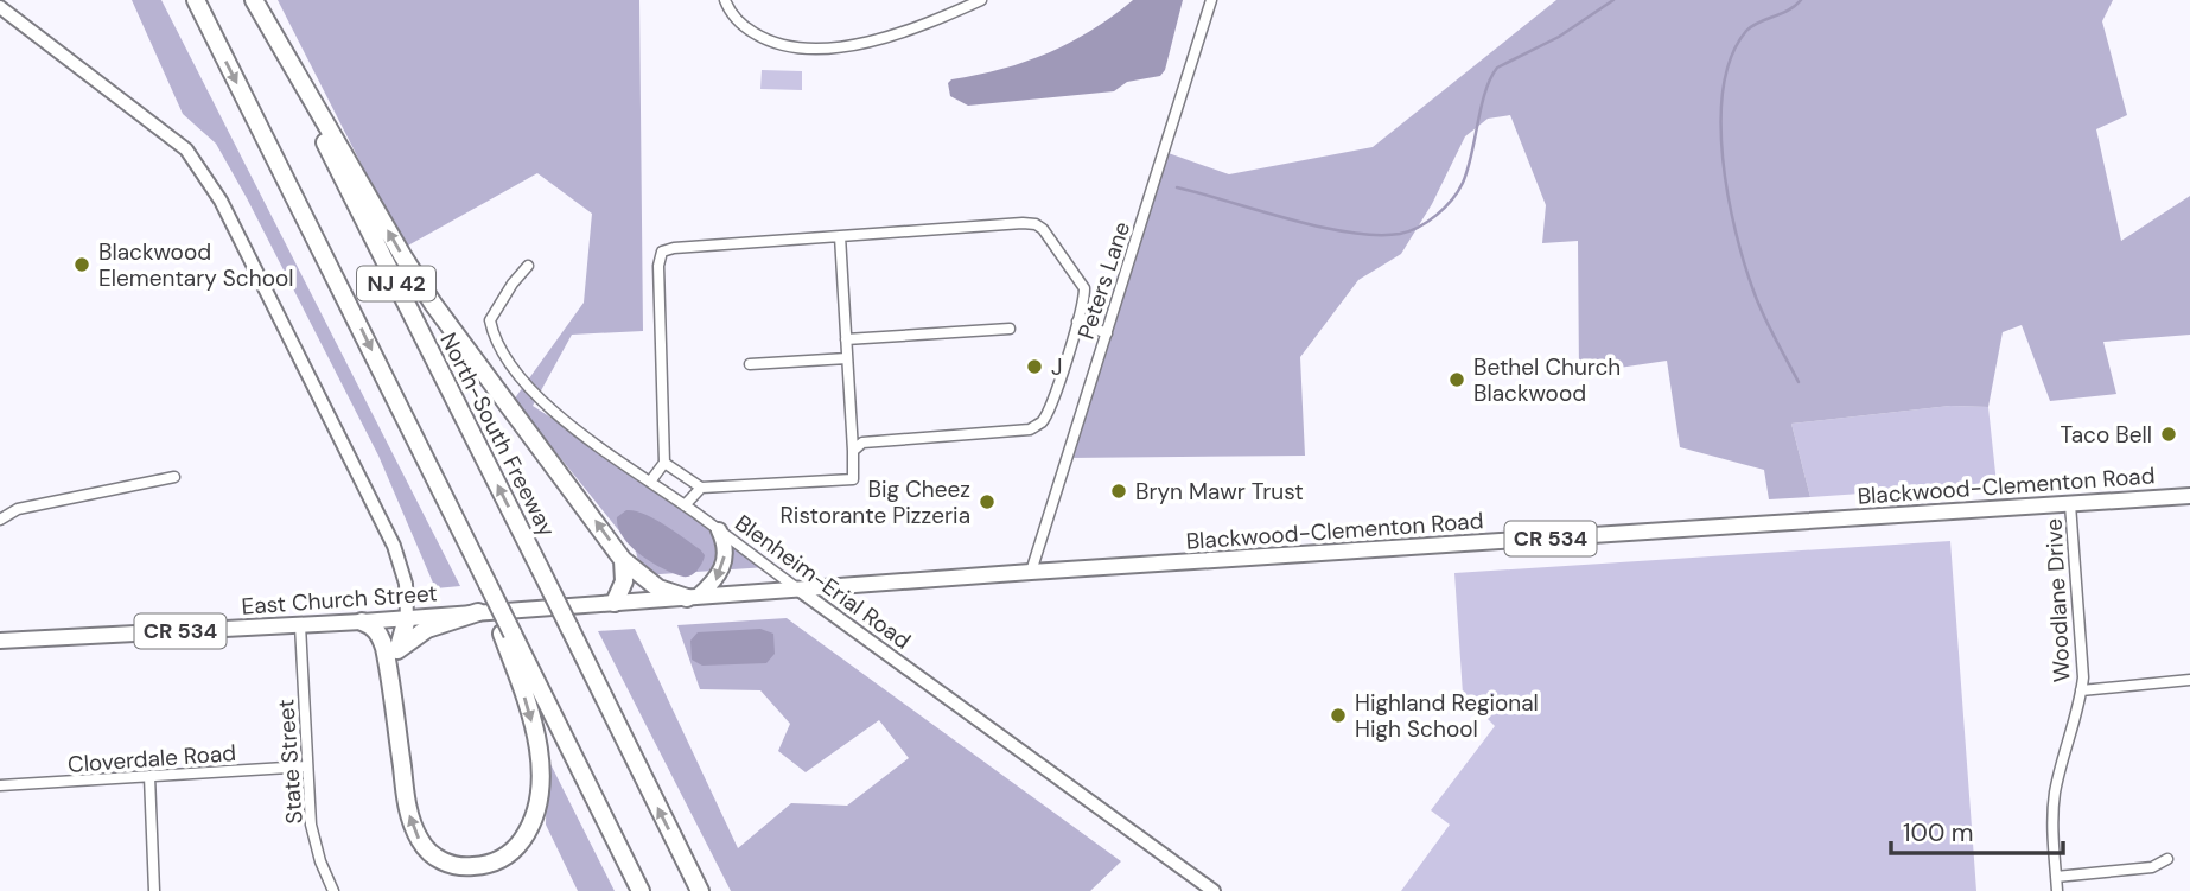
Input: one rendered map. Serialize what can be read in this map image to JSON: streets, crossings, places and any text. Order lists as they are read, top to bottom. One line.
{"streets":{"highway":["NJ 42","North-South Freeway"],"main road":["Blackwood-Clementon Road","CR 534","Blenheim-Erial Road","East Church Street"],"street":["Peters Lane","Woodlane Drive","Cloverdale Road","State Street"]},"crossings":[["Peters Lane","Blackwood-Clementon Road"],["Blackwood-Clementon Road","Blenheim-Erial Road"],["Blackwood-Clementon Road","East Church Street"],["Blackwood-Clementon Road","Woodlane Drive"],["East Church Street","State Street"],["Cloverdale Road","State Street"]],"places":["Blackwood Elementary School","J","Bethel Church Blackwood","Taco Bell","Bryn Mawr Trust","Big Cheez Ristorante Pizzeria","Highland Regional High School"],"scale_bar":"100 m"}
